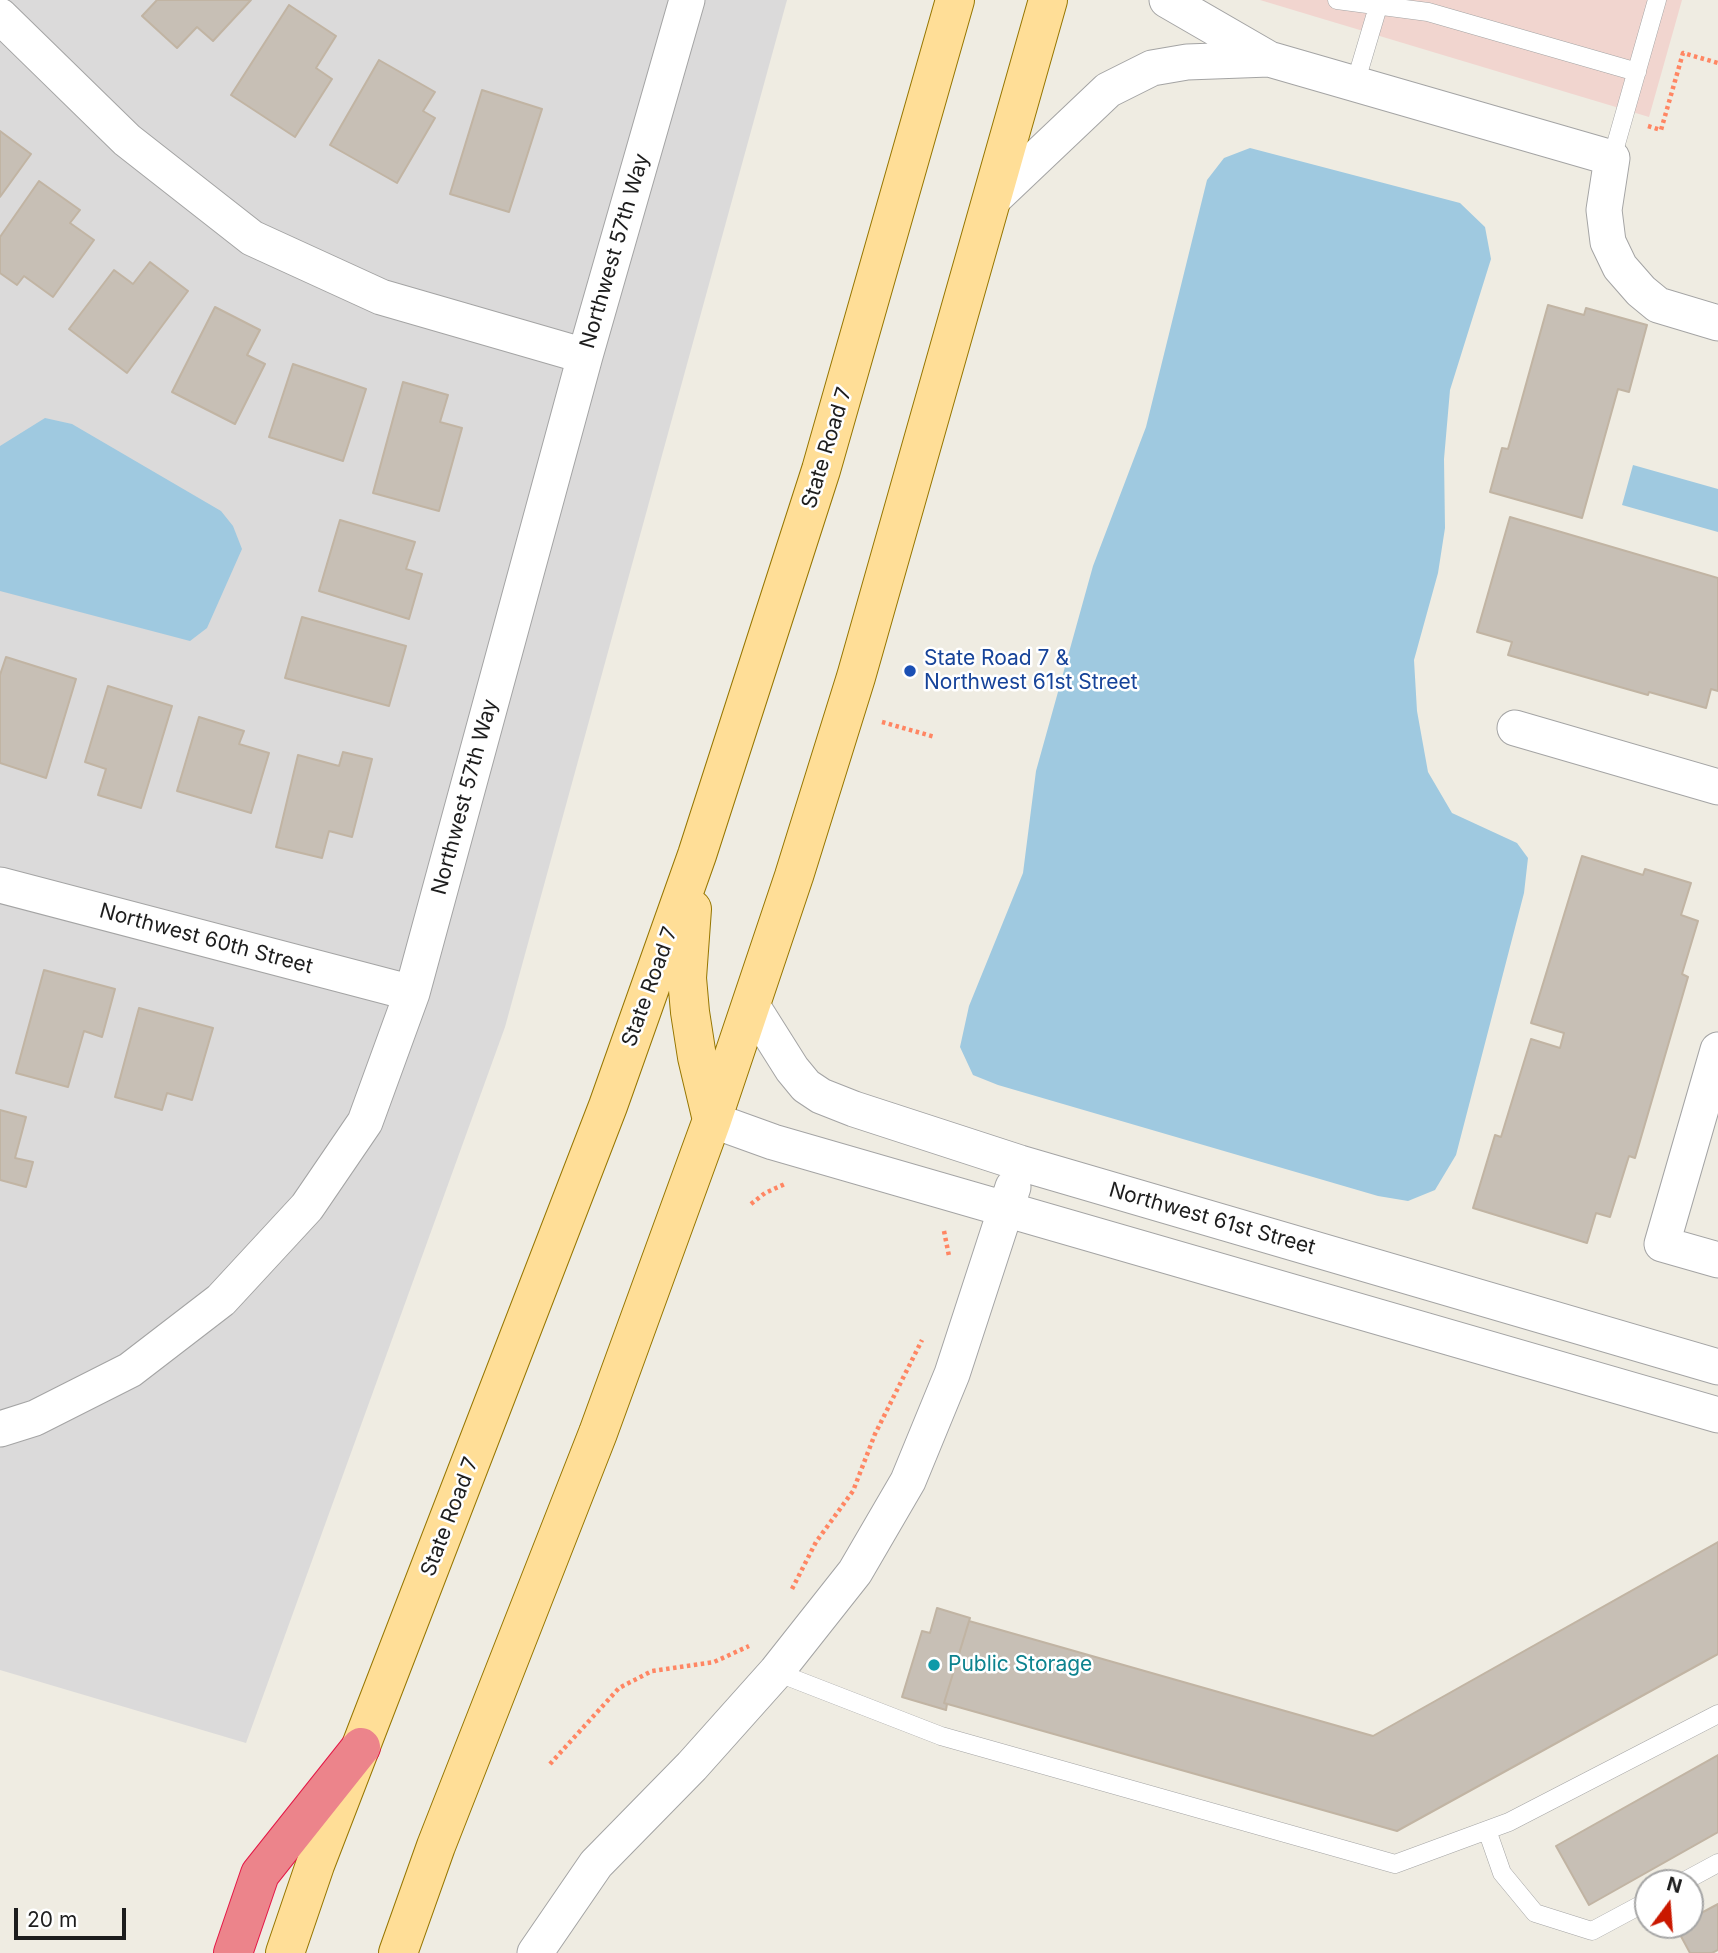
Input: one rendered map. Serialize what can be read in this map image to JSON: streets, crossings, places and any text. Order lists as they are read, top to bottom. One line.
{"streets":{"main road":["State Road 7"],"street":["Northwest 57th Way","Northwest 60th Street","Northwest 61st Street"]},"crossings":[["Northwest 57th Way","Northwest 60th Street"]],"places":["State Road 7 & Northwest 61st Street","Public Storage"],"scale_bar":"20 m","north":"top"}
